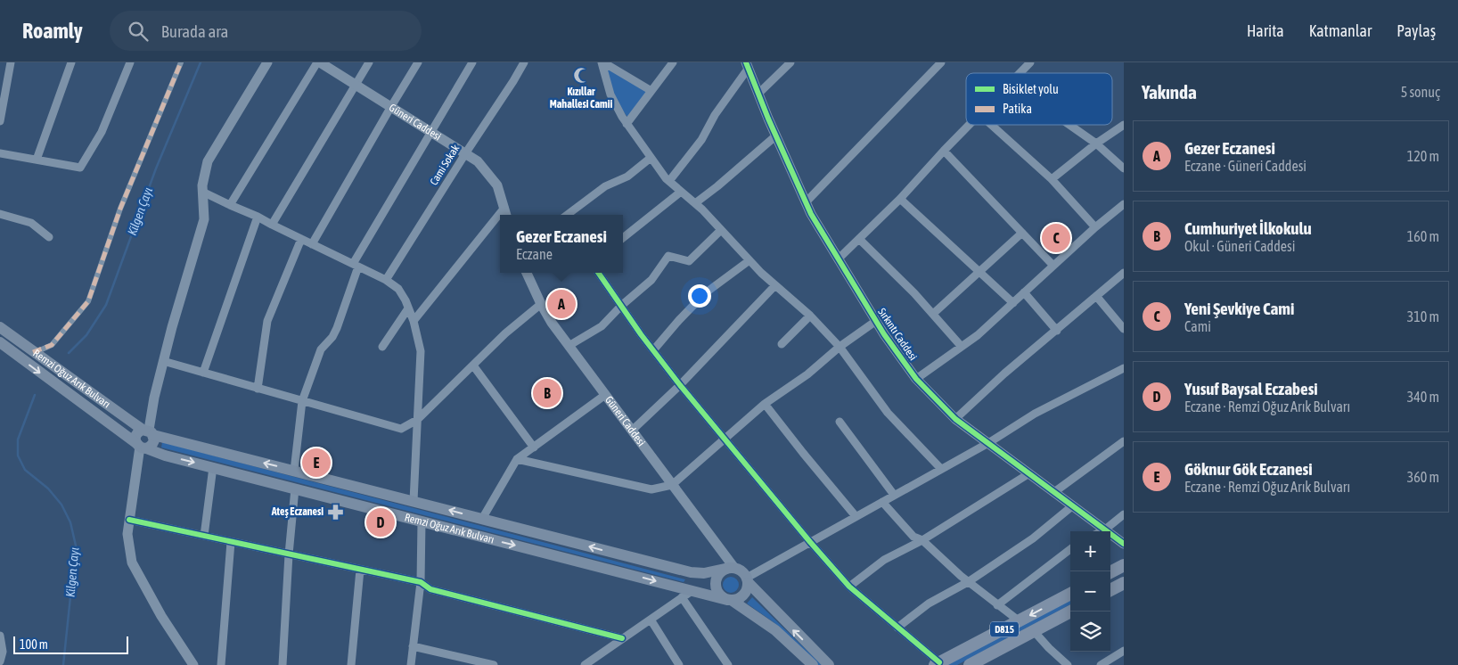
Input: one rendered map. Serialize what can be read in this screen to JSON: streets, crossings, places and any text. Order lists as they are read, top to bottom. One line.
{"streets":{"highway":["D815"],"main road":["Güneri Caddesi","Remzi Oğuz Arık Bulvarı"],"street":["Cami Sokak","Sırkıntı Caddesi"]},"crossings":[["Güneri Caddesi","Cami Sokak"],["Güneri Caddesi","Remzi Oğuz Arık Bulvarı"]],"water":["Kilgen Çayı"],"places":{"mosque":["Kızıllar Mahallesi Camii"],"pharmacy":["Ateş Eczanesi"]},"legend":["Bisiklet yolu","Patika"],"scale_bar":"100 m","page":{"header":"Roamly","search":"Burada ara","nav":["Harita","Katmanlar","Paylaş"],"heading":["Yakında","5 sonuç"],"list":[{"mark":"A","name":"Gezer Eczanesi","note":"Eczane · Güneri Caddesi","value":"120 m"},{"mark":"B","name":"Cumhuriyet İlkokulu","note":"Okul · Güneri Caddesi","value":"160 m"},{"mark":"C","name":"Yeni Şevkiye Cami","note":"Cami","value":"310 m"},{"mark":"D","name":"Yusuf Baysal Eczabesi","note":"Eczane · Remzi Oğuz Arık Bulvarı","value":"340 m"},{"mark":"E","name":"Göknur Gök Eczanesi","note":"Eczane · Remzi Oğuz Arık Bulvarı","value":"360 m"}],"popup":["Gezer Eczanesi","Eczane"],"pins":["C","A","B","E","D"],"map_buttons":["+","−"],"scale":"100 m"}}
